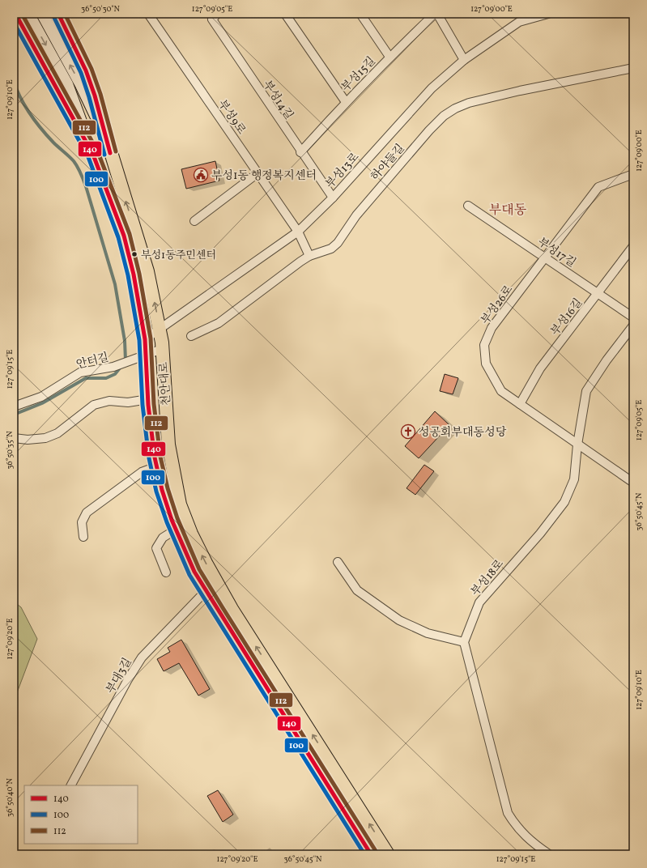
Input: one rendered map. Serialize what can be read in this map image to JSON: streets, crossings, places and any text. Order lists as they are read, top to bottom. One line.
{"streets":{"main road":["천안대로"],"street":["부성15길","부성14길","부성9로","하야들길","부성13로","부성17길","부성26로","부성16길","안터길","부성18로","부대3길"]},"crossings":[["부성15길","부성14길"],["부성14길","부성13로"],["부성9로","하야들길"],["부성9로","부성13로"],["부성13로","천안대로"],["부성17길","부성26로"],["부성17길","부성16길"],["부성26로","부성16길"],["부성26로","부성18로"],["안터길","천안대로"],["천안대로","부대3길"]],"districts":["부대동"],"places":{"public building":["부성1동 행정복지센터"],"other":["부성1동주민센터"],"church":["성공회부대동성당"]},"lines":["transit line 140","transit line 112","transit line 100"],"legend":["140","100","112"],"coordinates":["36°50'30\"N","127°09'05\"E","127°09'00\"E","127°09'10\"E","127°09'15\"E","36°50'35\"N","36°50'45\"N","127°09'20\"E","36°50'40\"N"]}
